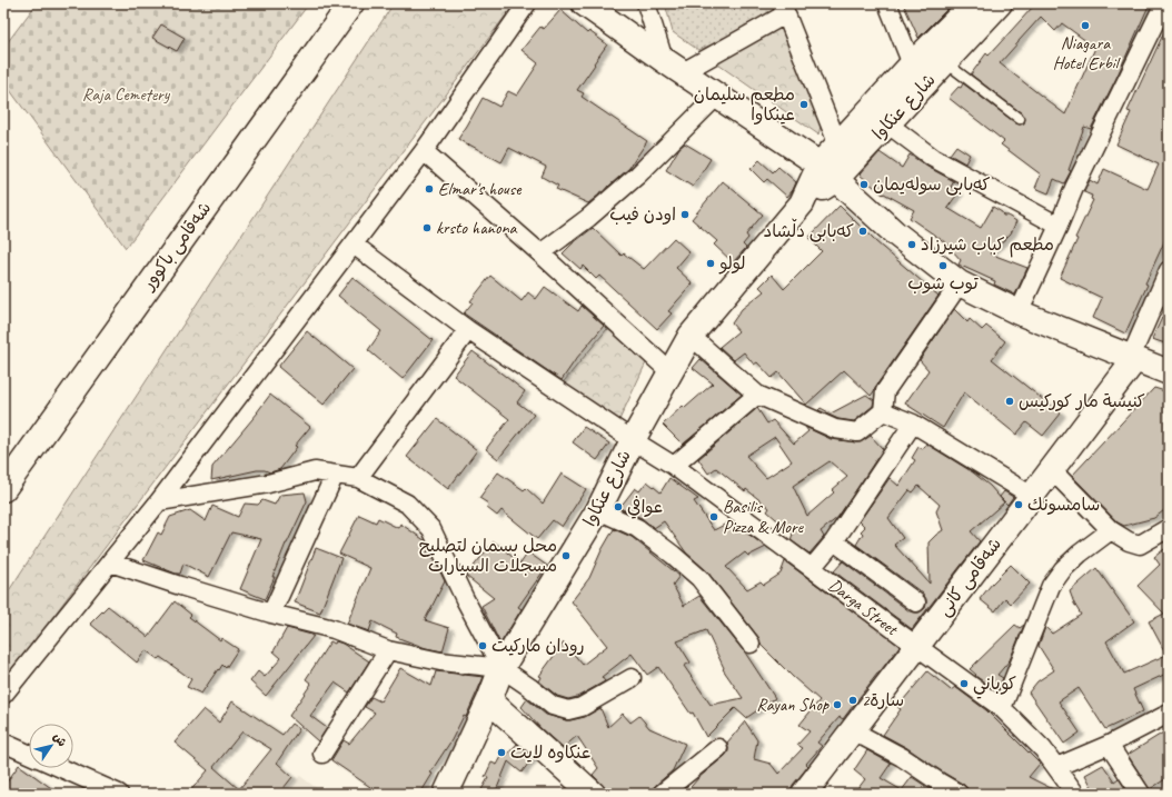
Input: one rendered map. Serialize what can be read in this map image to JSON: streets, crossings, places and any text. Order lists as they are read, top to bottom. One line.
{"streets":{"street":["شارع عنكاوا","شەقامی باکوور","شەقامی کانی","Darga Street"]},"crossings":[["شارع عنكاوا","Darga Street"],["شەقامی کانی","Darga Street"]],"parks":["Raja Cemetery"],"places":["Niagara Hotel Erbil","مطعم سليمان عينكاوا","کەبابی سولەیمان","Elmar's house","اودن فيب","krsto hanona","کەبابی دڵشاد","مطعم كباب شيرزاد","لولو","توب شوب","كنيسة مار كوركيس","سامسونك","عوافي","Basilis Pizza & More","محل بسمان لتصليح مسجلات السيارات","رودان ماركيت","كوباني","سارة2","Rayan Shop","عنكاوه لايت"],"north":"top right"}
